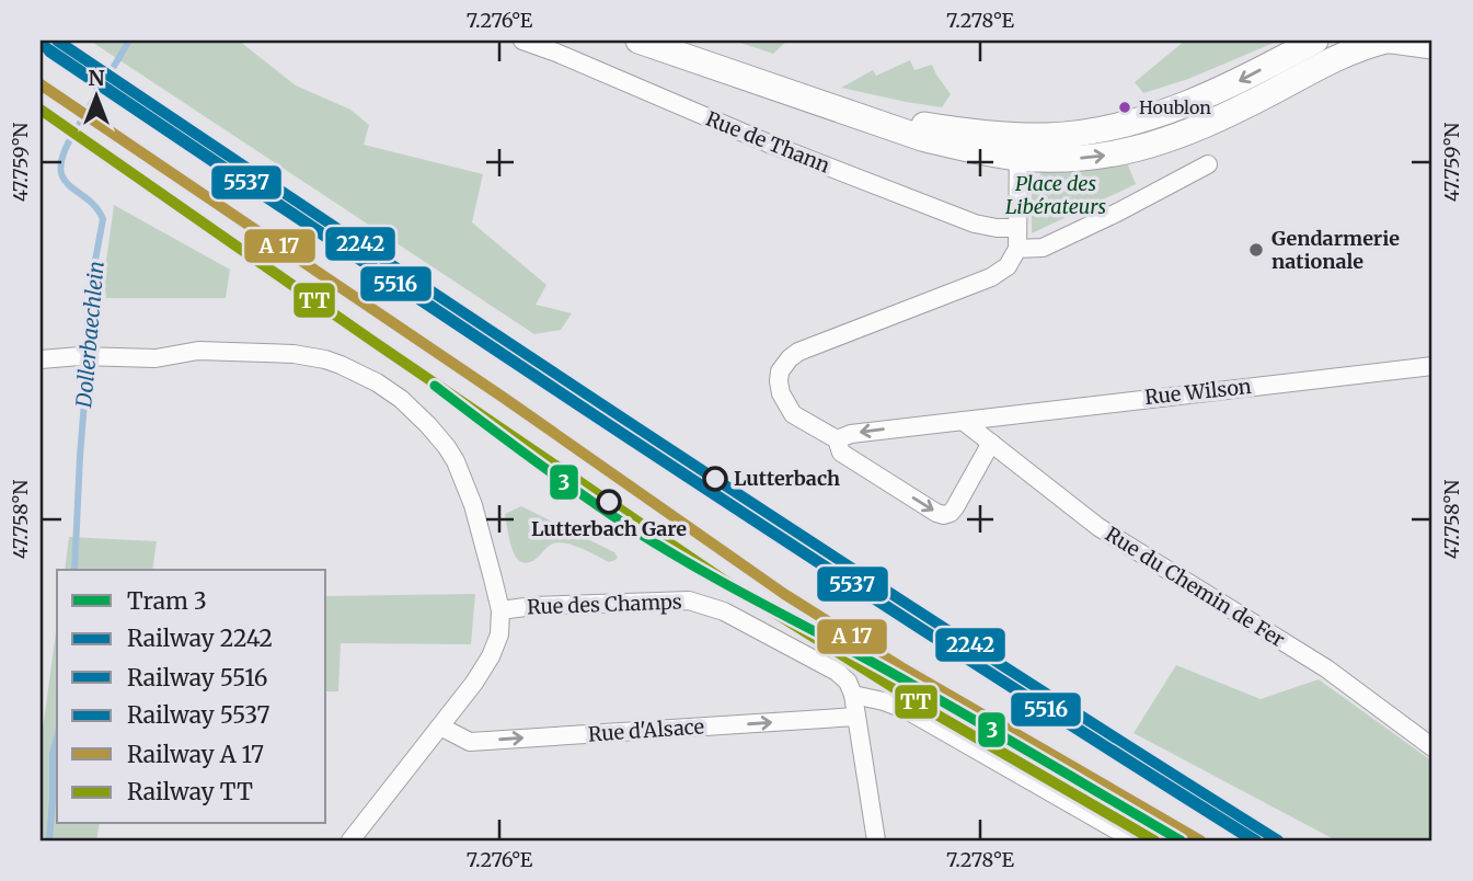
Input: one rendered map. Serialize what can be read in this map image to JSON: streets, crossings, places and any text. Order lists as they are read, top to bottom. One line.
{"streets":{"street":["Rue de Thann","Rue Wilson","Rue du Chemin de Fer","Rue des Champs","Rue d'Alsace"]},"crossings":[["Rue Wilson","Rue du Chemin de Fer"]],"one_way":["Rue d'Alsace"],"water":["Dollerbaechlein"],"parks":["Place des Libérateurs"],"places":["Houblon","Gendarmerie nationale","Lutterbach","Lutterbach Gare"],"lines":["rail line 2242","rail line 5537","rail line 5516","rail line TT","tram line 3"],"legend":["Tram 3","Railway 2242","Railway 5516","Railway 5537","Railway A 17","Railway TT"],"north":"top","coordinates":["7.276°E","7.278°E","47.759°N","47.758°N"]}
